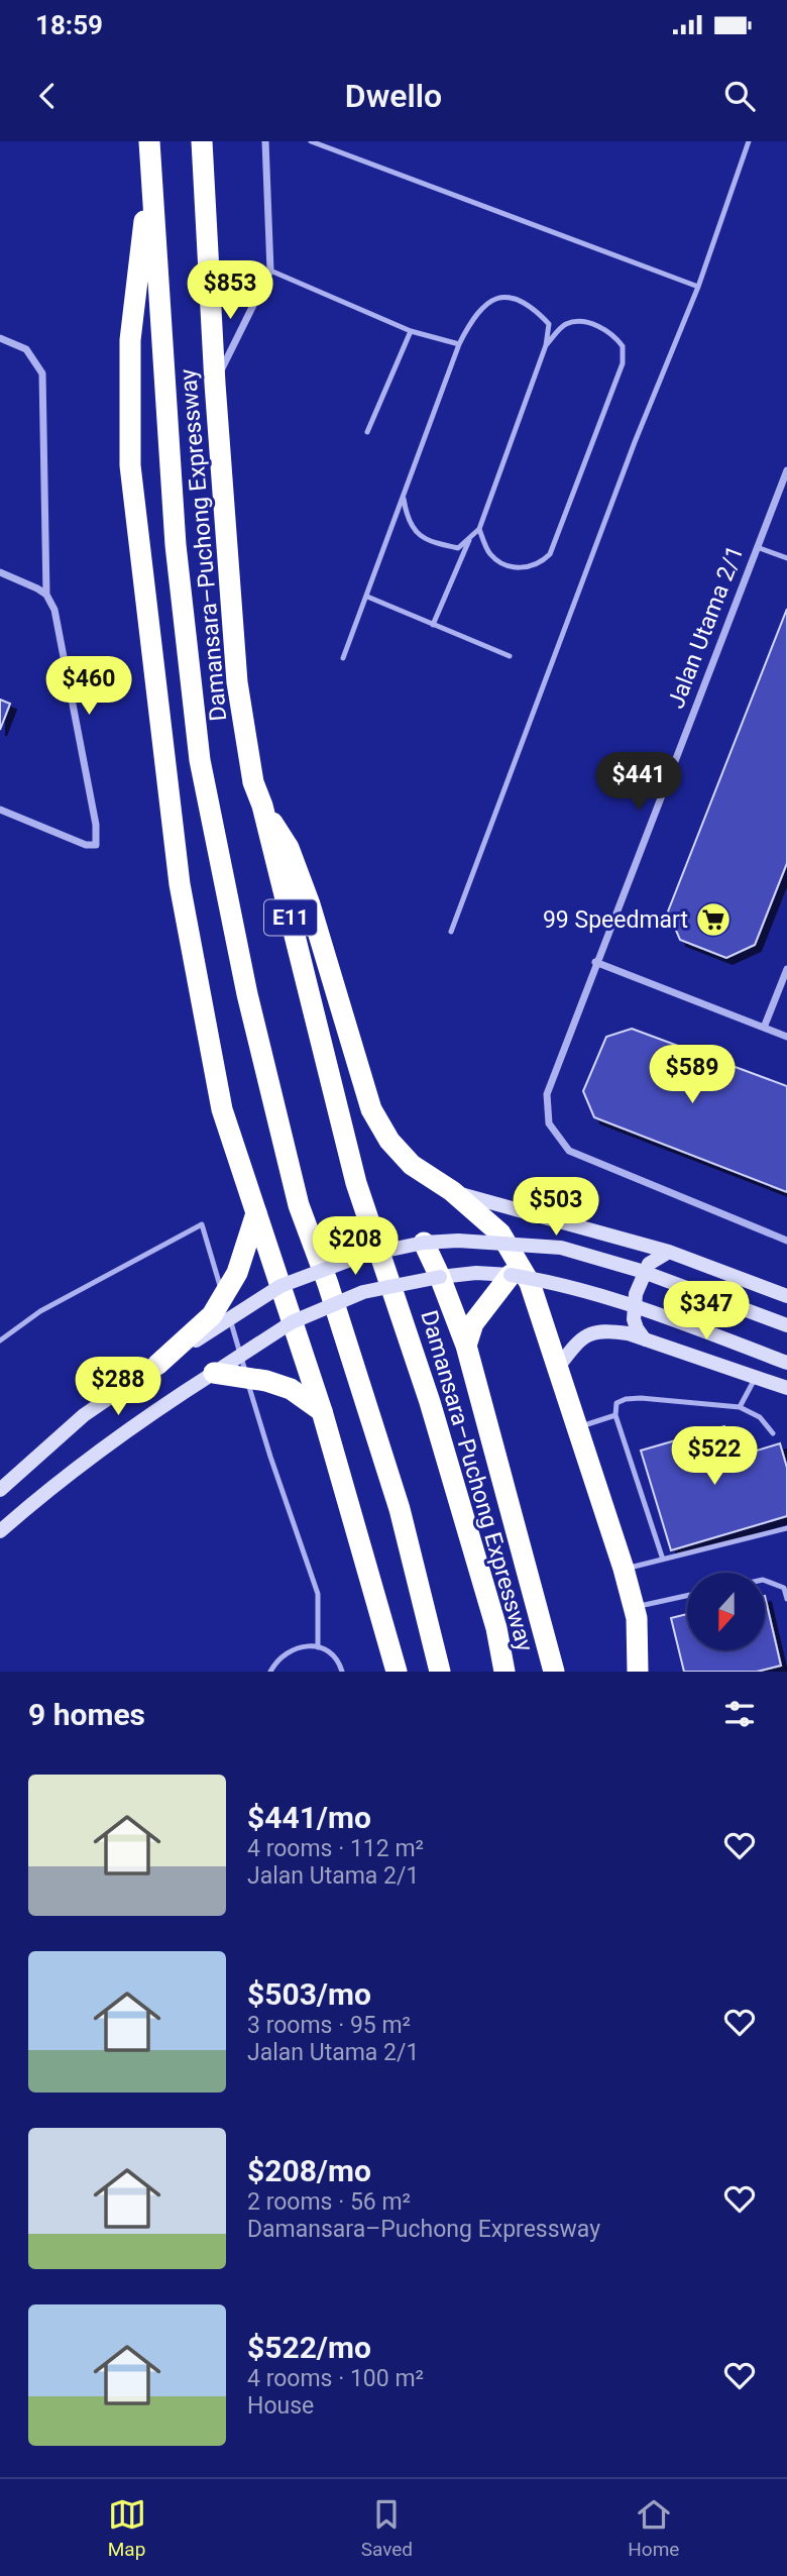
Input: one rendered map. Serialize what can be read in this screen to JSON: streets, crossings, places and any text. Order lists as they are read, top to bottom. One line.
{"streets":{"highway":["Damansara–Puchong Expressway","E11"],"street":["Jalan Utama 2/1"]},"places":{"supermarket":["99 Speedmart"]},"north":"bottom","page":{"status":"18:59","header":"Dwello","price":["$853","$460","$441","$589","$503","$208","$347","$288","$522"],"heading":"9 homes","list":[{"name":"$441/mo","note":"4 rooms · 112 m² · Jalan Utama 2/1"},{"name":"$503/mo","note":"3 rooms · 95 m² · Jalan Utama 2/1"},{"name":"$208/mo","note":"2 rooms · 56 m² · Damansara–Puchong Expressway"},{"name":"$522/mo","note":"4 rooms · 100 m² · House"}],"tabs":["Map","Saved","Home"]}}
